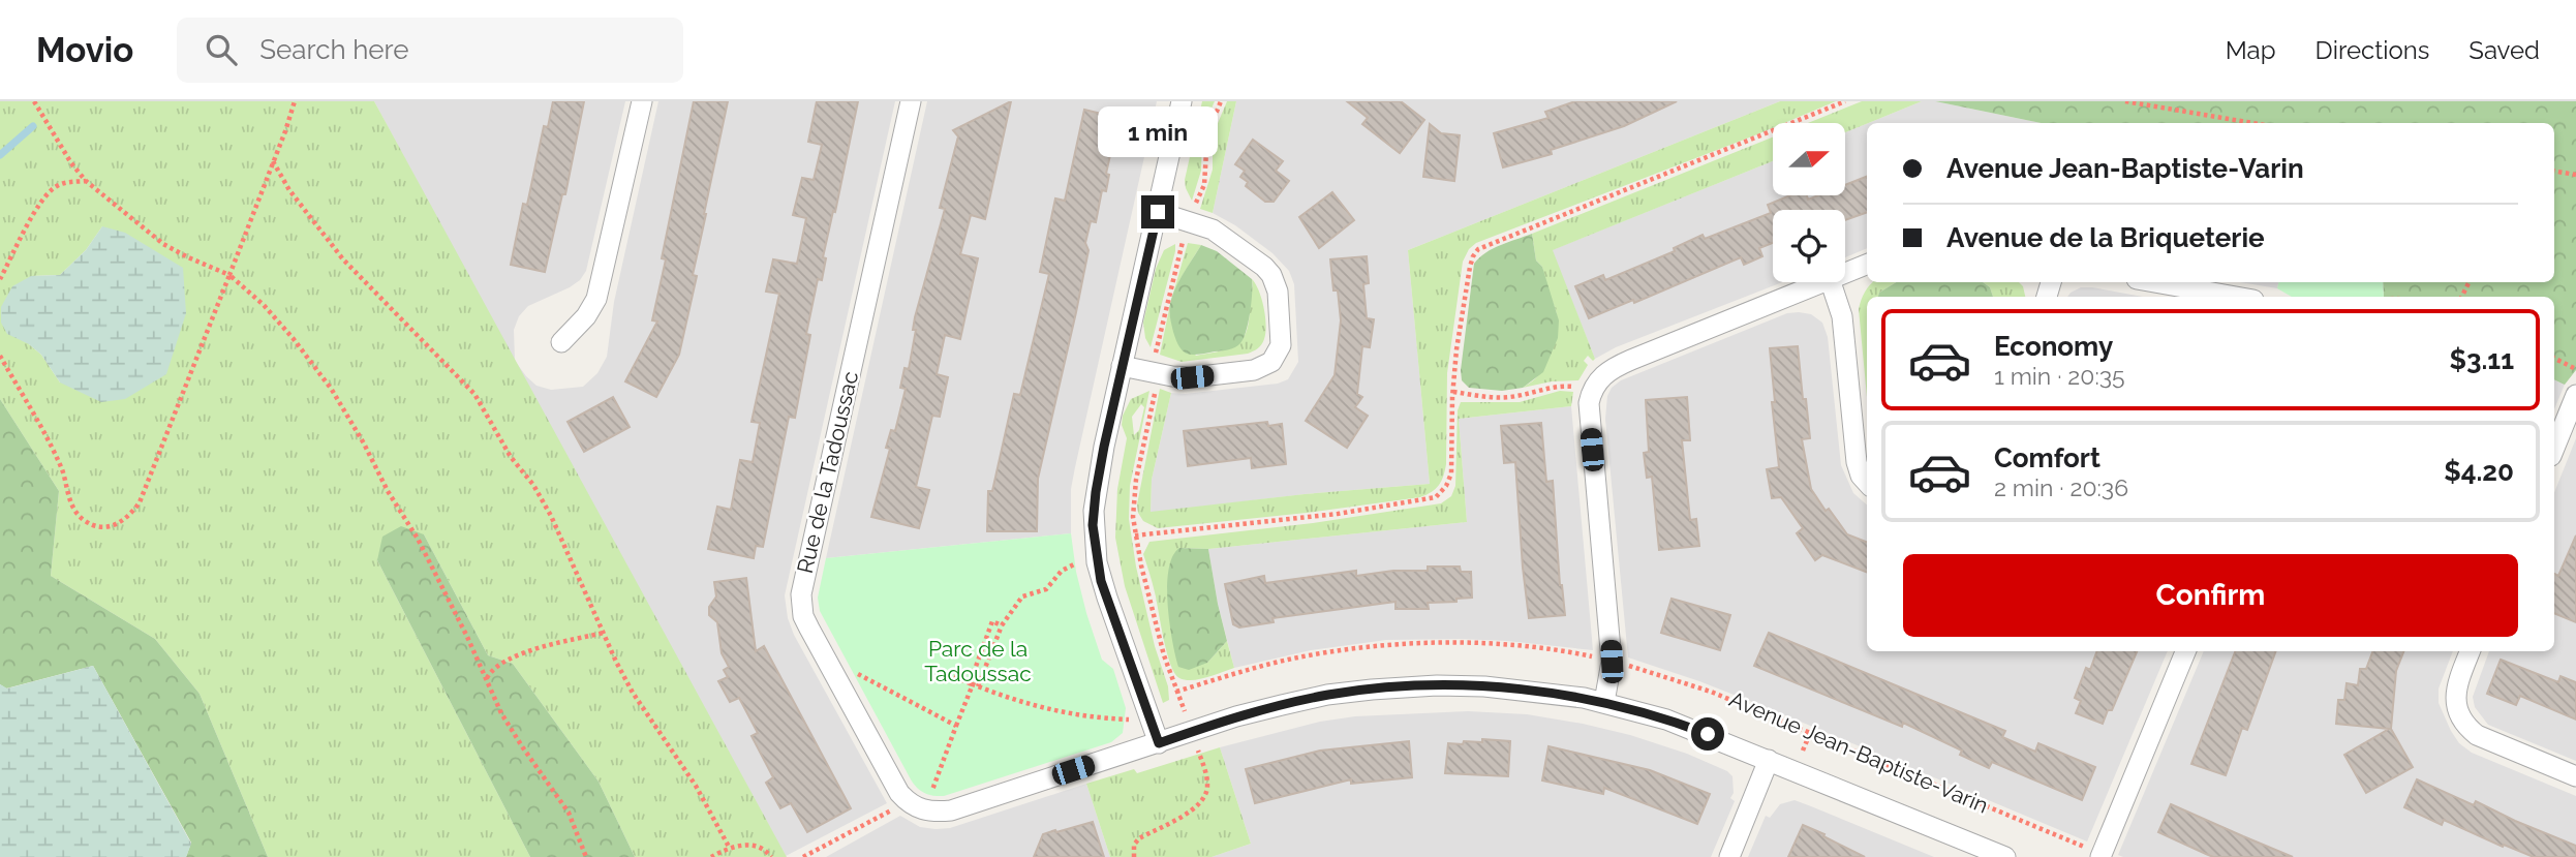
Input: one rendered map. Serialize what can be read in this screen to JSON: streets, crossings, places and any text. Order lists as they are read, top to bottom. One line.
{"streets":{"street":["Rue de la Tadoussac","Avenue Jean-Baptiste-Varin"]},"crossings":[["Rue de la Tadoussac","Avenue Jean-Baptiste-Varin"]],"parks":["Parc de la Tadoussac"],"north":"right","page":{"header":"Movio","search":"Search here","nav":["Map","Directions","Saved"],"bubble":"1 min","banner":["Avenue Jean-Baptiste-Varin","Avenue de la Briqueterie"],"list":[{"name":"Economy","note":"1 min · 20:35","value":"$3.11"},{"name":"Comfort","note":"2 min · 20:36","value":"$4.20"}],"buttons":"Confirm"}}
